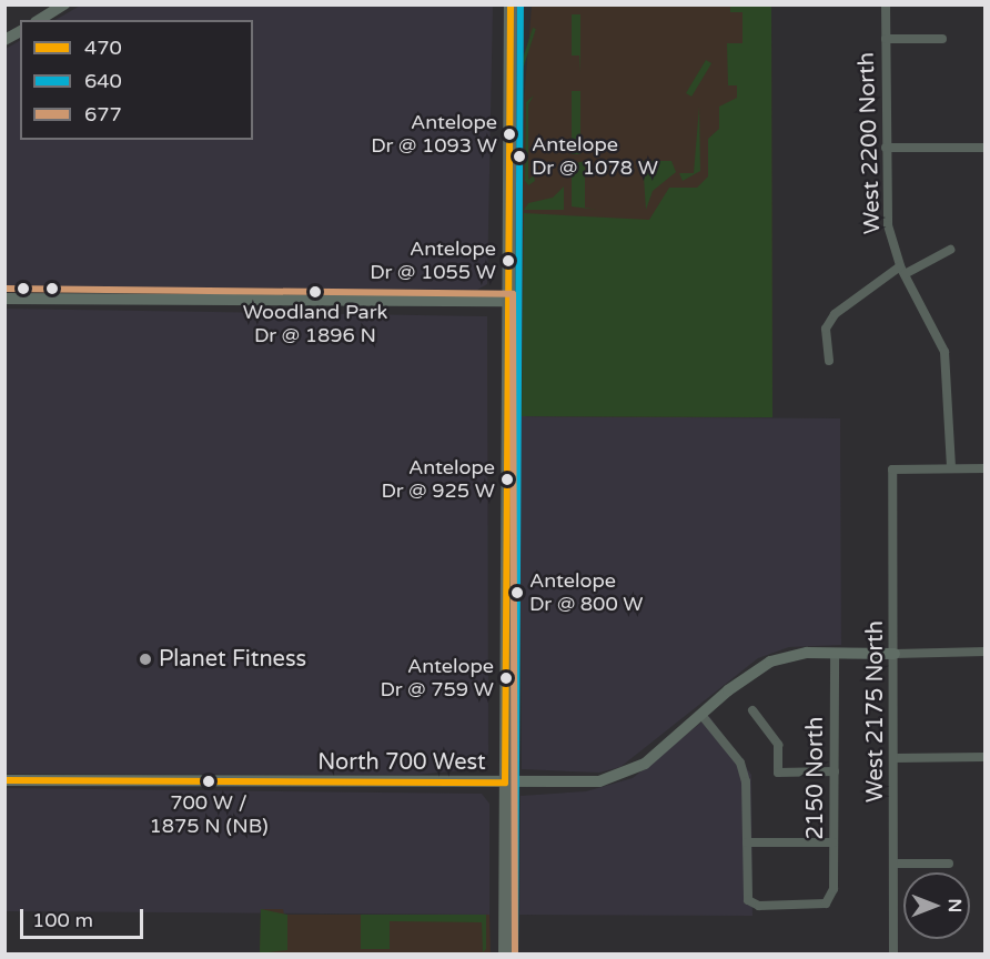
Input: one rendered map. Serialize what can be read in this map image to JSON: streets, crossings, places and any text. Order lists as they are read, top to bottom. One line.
{"streets":{"street":["West 2200 North","West 2175 North","North 700 West","2150 North"]},"crossings":[["West 2200 North","West 2175 North"],["North 700 West","2150 North"]],"places":["Antelope Dr @ 1093 W","Antelope Dr @ 1078 W","Antelope Dr @ 1055 W","Woodland Park Dr @ 1896 N","Antelope Dr @ 925 W","Antelope Dr @ 800 W","Planet Fitness","Antelope Dr @ 759 W","700 W / 1875 N (NB)"],"lines":["transit line 470","transit line 640","transit line 677"],"legend":["470","640","677"],"scale_bar":"100 m","north":"right"}
